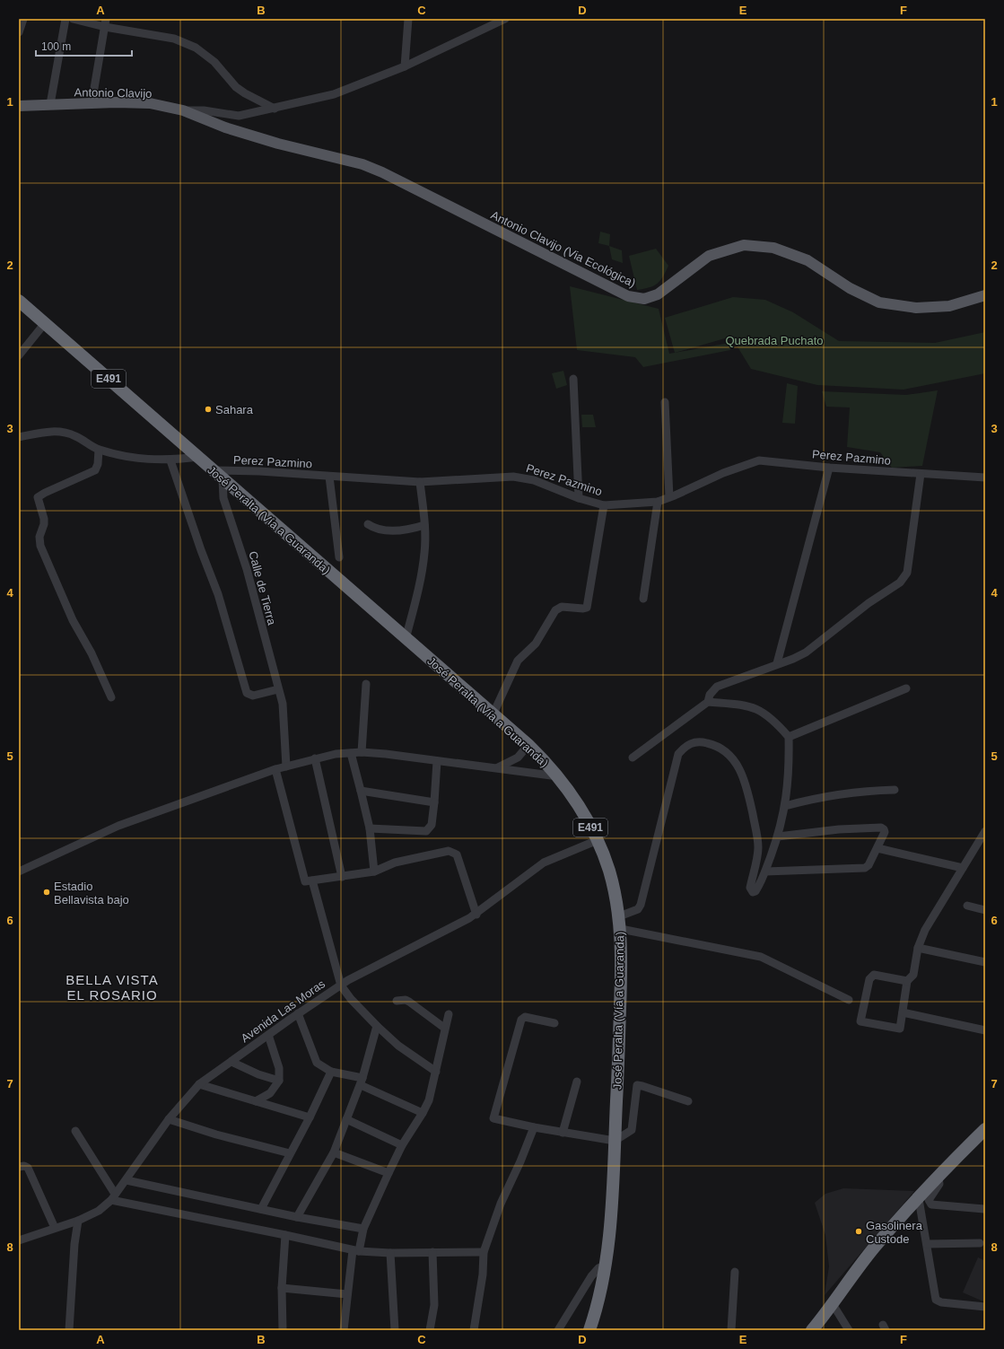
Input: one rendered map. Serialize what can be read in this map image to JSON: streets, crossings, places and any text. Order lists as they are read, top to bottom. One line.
{"streets":{"highway":["E491","José Peralta (Vía a Guaranda)"],"main road":["Antonio Clavijo","Antonio Clavijo (Via Ecológica)"],"street":["Perez Pazmino","Calle de Tierra","Avenida Las Moras"]},"crossings":[["Antonio Clavijo","Antonio Clavijo (Via Ecológica)"],["Perez Pazmino","José Peralta (Vía a Guaranda)"],["Perez Pazmino","Calle de Tierra"],["José Peralta (Vía a Guaranda)","Calle de Tierra"],["José Peralta (Vía a Guaranda)","Avenida Las Moras"]],"districts":["BELLA VISTA EL ROSARIO"],"parks":["Quebrada Puchato"],"places":["Sahara","Estadio Bellavista bajo","Gasolinera Custode"],"scale_bar":"100 m","grid":{"columns":["A","B","C","D","E","F"],"rows":["1","2","3","4","5","6","7","8"]}}
